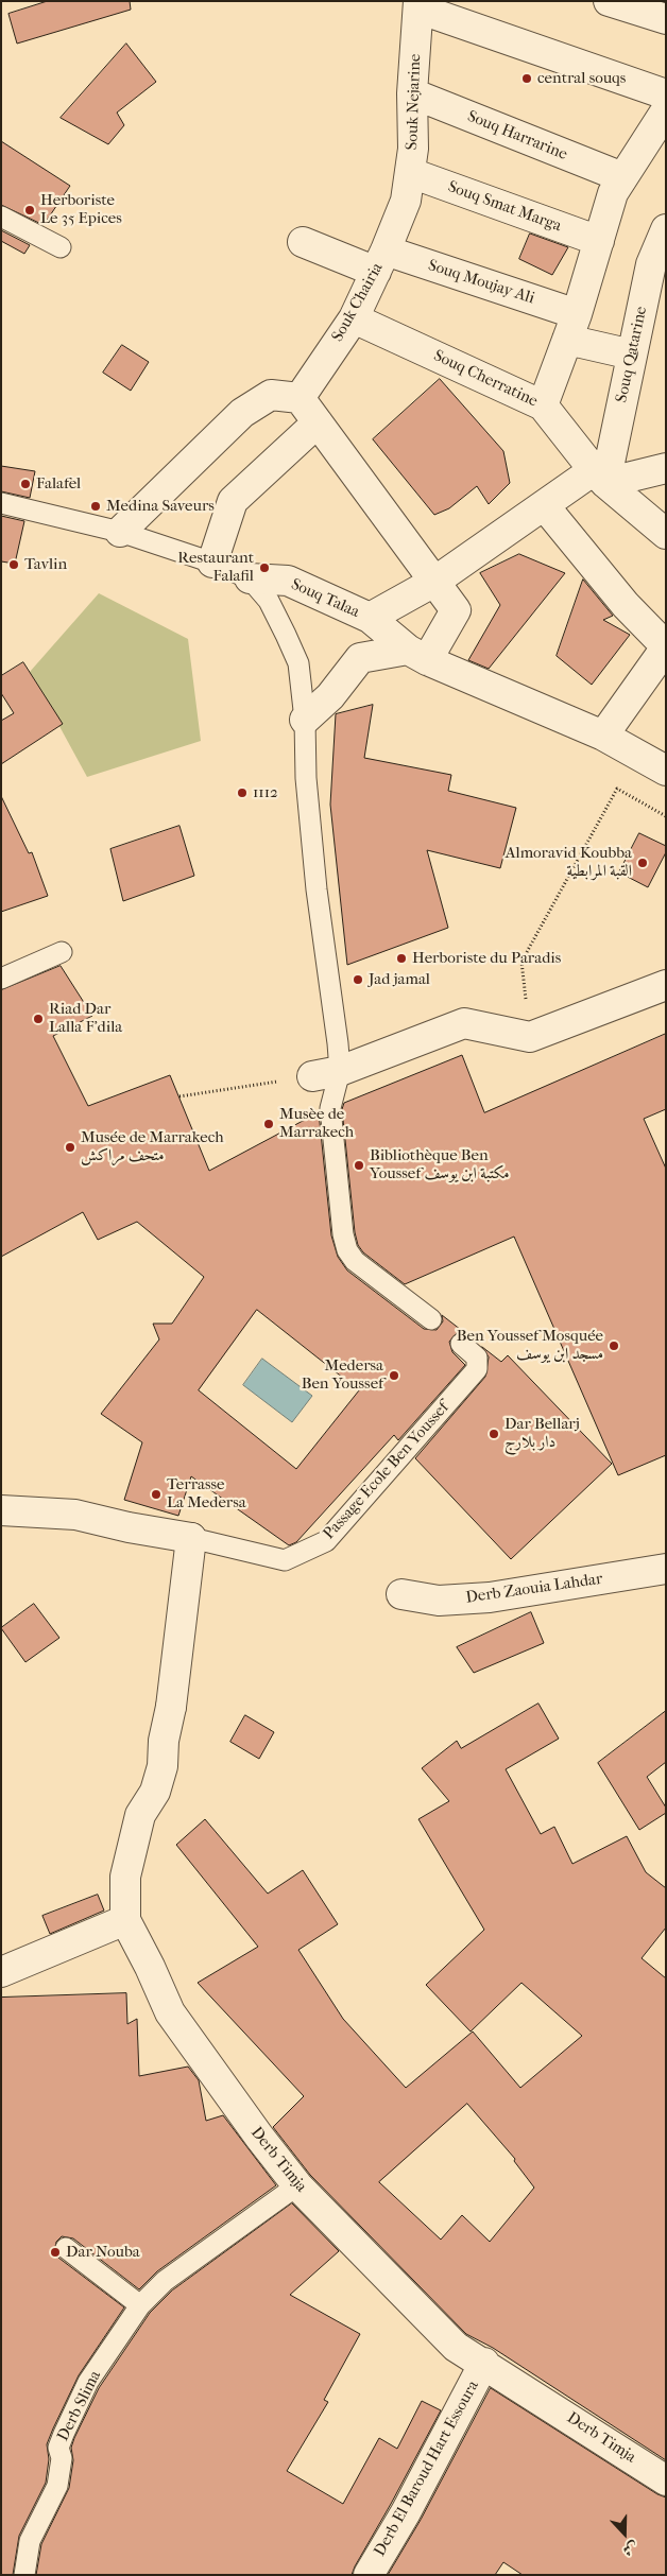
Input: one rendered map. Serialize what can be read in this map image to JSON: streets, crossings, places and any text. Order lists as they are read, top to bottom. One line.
{"streets":{"street":["Souk Nejarine","Souq Harrarine","Souq Smat Marga","Souq Moujay Ali","Souk Chairia","Souq Qatarine","Souq Cherratine","Souq Talaa","Derb Zaouia Lahdar","Derb Timja","Derb El Baroud Hart Essoura"],"lane":["Passage Ecole Ben Youssef","Derb Slima"]},"crossings":[["Souk Nejarine","Souq Harrarine"],["Souk Nejarine","Souq Smat Marga"],["Souk Nejarine","Souk Chairia"],["Souq Moujay Ali","Souk Chairia"],["Souq Moujay Ali","Souq Qatarine"],["Souk Chairia","Souq Cherratine"],["Souq Qatarine","Souq Cherratine"],["Passage Ecole Ben Youssef","Derb Timja"],["Derb Timja","Derb Slima"],["Derb Timja","Derb El Baroud Hart Essoura"]],"places":["central souqs","Herboriste Le 35 Epices","Falafel","Medina Saveurs","Tavlin","Restaurant Falafil","1112","Almoravid Koubba القبة المرابطية","Herboriste du Paradis","Jad jamal","Riad Dar Lalla F'dila","Musèe de Marrakech","Musée de Marrakech متحف مراكش","Bibliothèque Ben Youssef مكتبة ابن يوسف","Ben Youssef Mosquée مسجد ابن يوسف","Medersa Ben Youssef","Dar Bellarj دار بلارج","Terrasse La Medersa","Dar Nouba"],"north":"bottom"}
